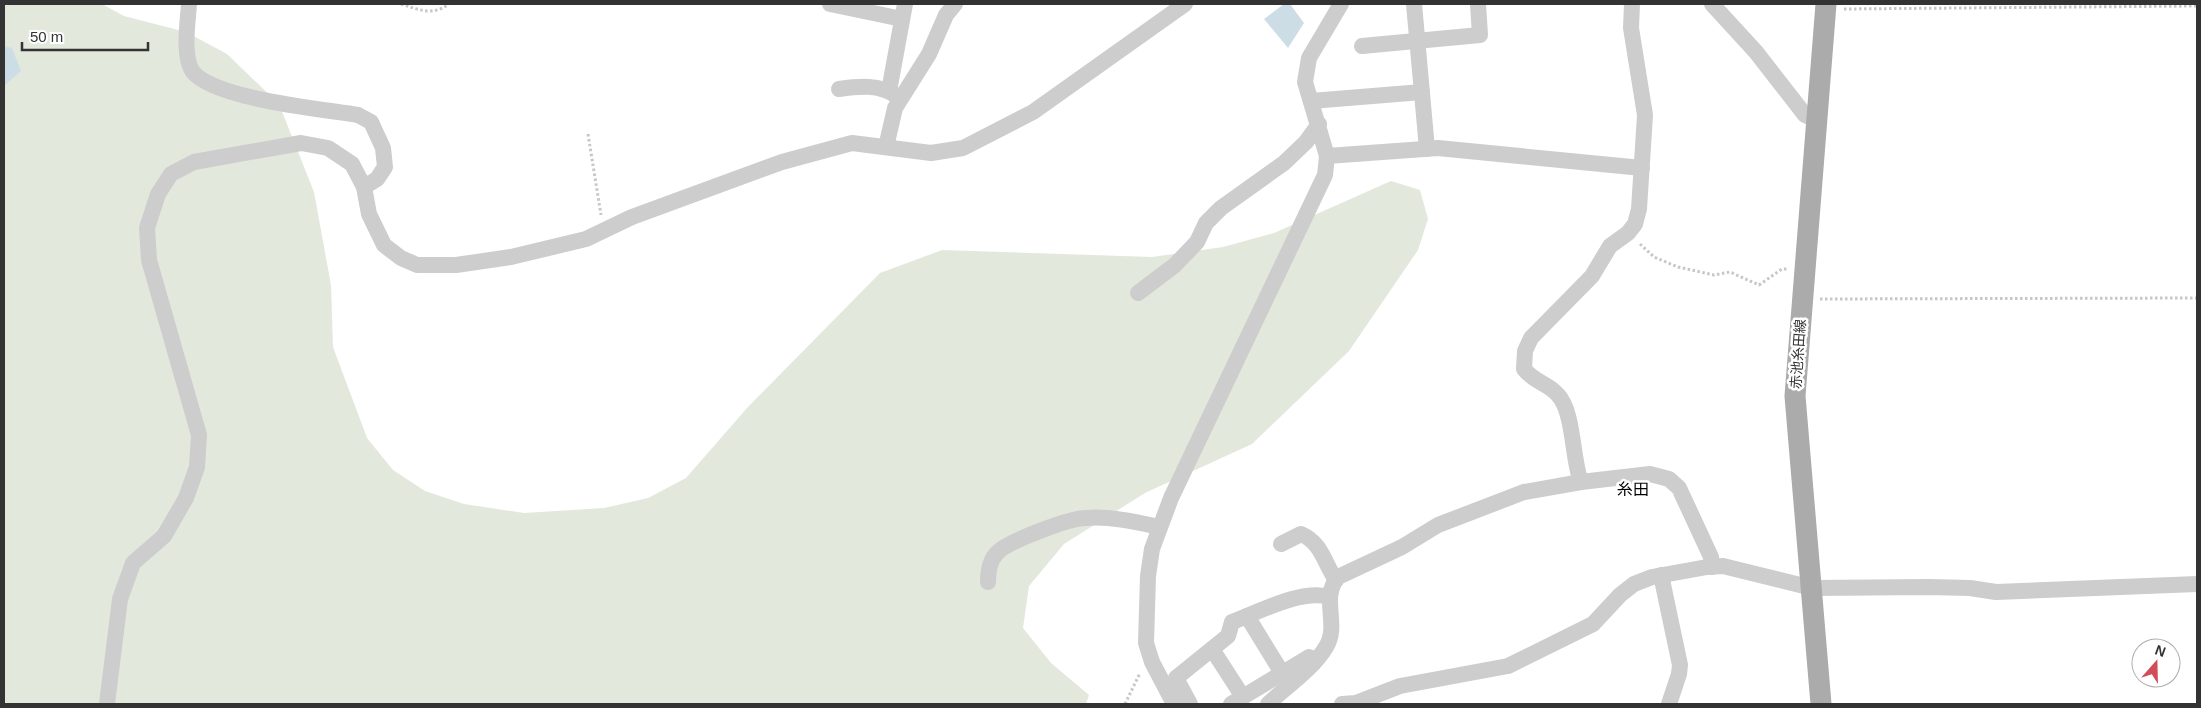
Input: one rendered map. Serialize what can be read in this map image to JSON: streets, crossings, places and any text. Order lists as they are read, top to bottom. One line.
{"streets":{"main road":["赤池糸田線"]},"districts":["糸田"],"scale_bar":"50 m","north":"top"}
